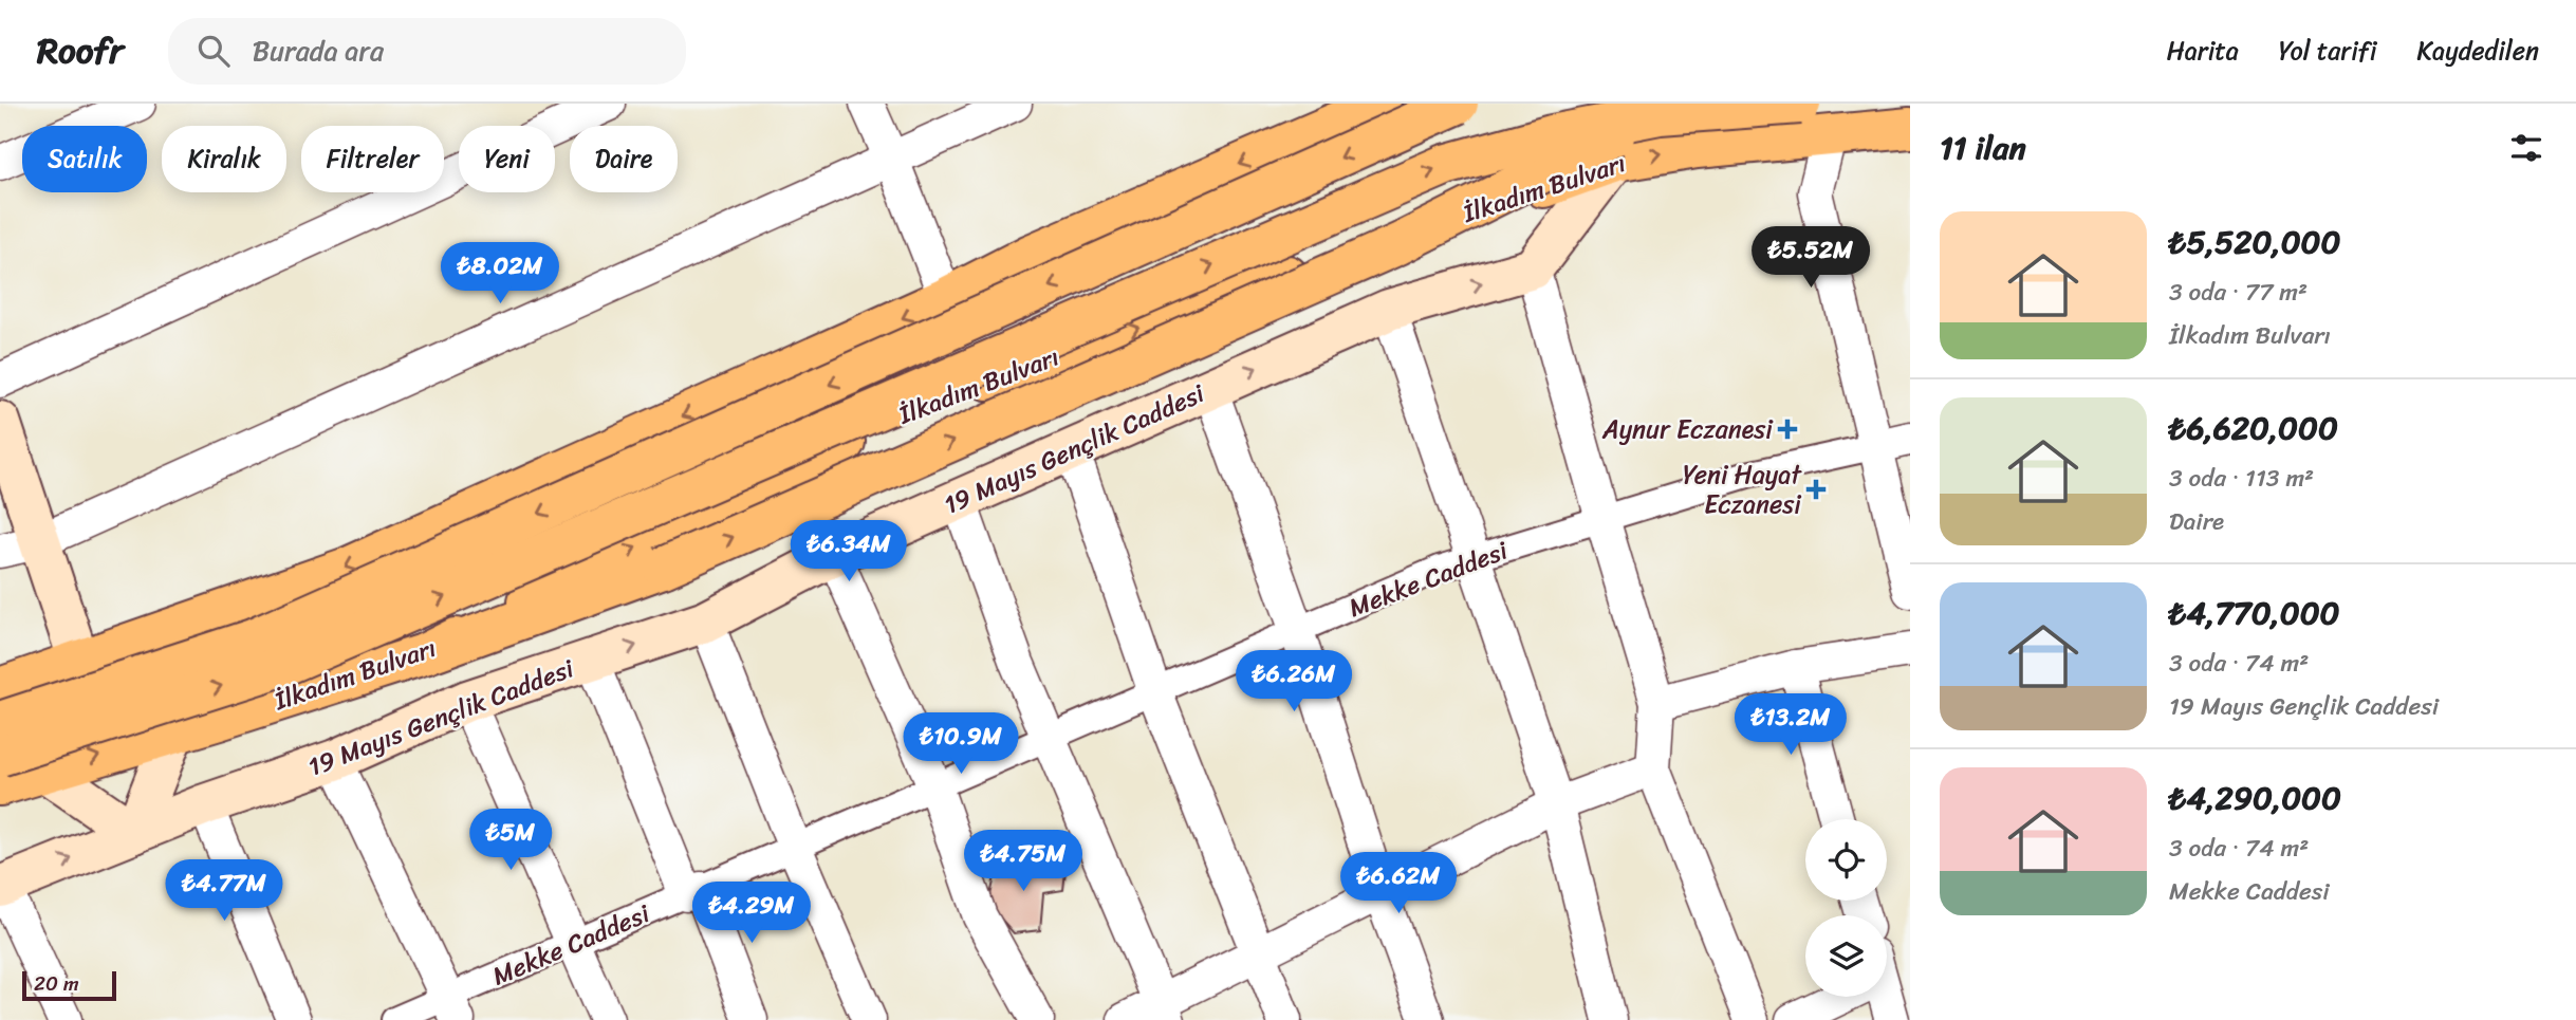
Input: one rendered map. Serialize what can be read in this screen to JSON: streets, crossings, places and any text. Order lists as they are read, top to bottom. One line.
{"streets":{"main road":["İlkadım Bulvarı","19 Mayıs Gençlik Caddesi"],"street":["Mekke Caddesi"]},"places":{"health":["Aynur Eczanesi","Yeni Hayat Eczanesi"]},"scale_bar":"20 m","page":{"header":"Roofr","search":"Burada ara","nav":["Harita","Yol tarifi","Kaydedilen"],"heading":"11 ilan","chip":["Satılık","Kiralık","Filtreler","Yeni","Daire"],"list":[{"name":"₺5,520,000","note":"3 oda · 77 m² · İlkadım Bulvarı"},{"name":"₺6,620,000","note":"3 oda · 113 m² · Daire"},{"name":"₺4,770,000","note":"3 oda · 74 m² · 19 Mayıs Gençlik Caddesi"},{"name":"₺4,290,000","note":"3 oda · 74 m² · Mekke Caddesi"}],"price":["₺5.52M","₺8.02M","₺6.34M","₺6.26M","₺13.2M","₺10.9M","₺5M","₺4.75M","₺6.62M","₺4.77M","₺4.29M"],"scale":"20 m"}}
